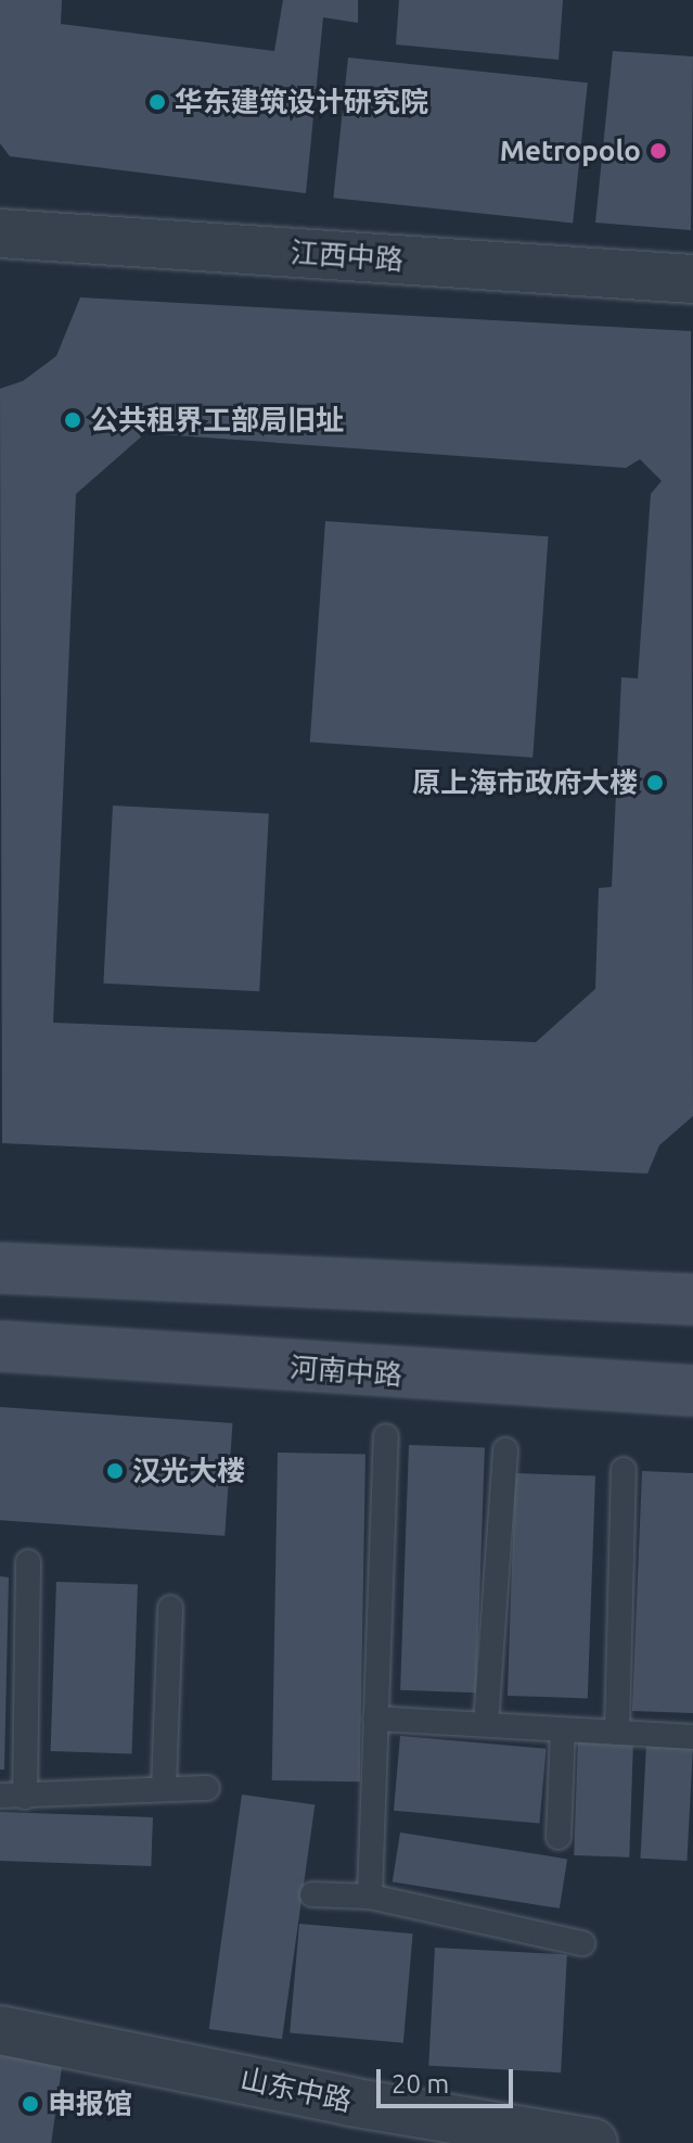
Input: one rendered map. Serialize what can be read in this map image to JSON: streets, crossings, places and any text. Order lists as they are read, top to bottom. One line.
{"streets":{"main road":["河南中路"],"street":["江西中路","山东中路"]},"places":["华东建筑设计研究院","Metropolo","公共租界工部局旧址","原上海市政府大楼","汉光大楼","申报馆"],"scale_bar":"20 m"}
